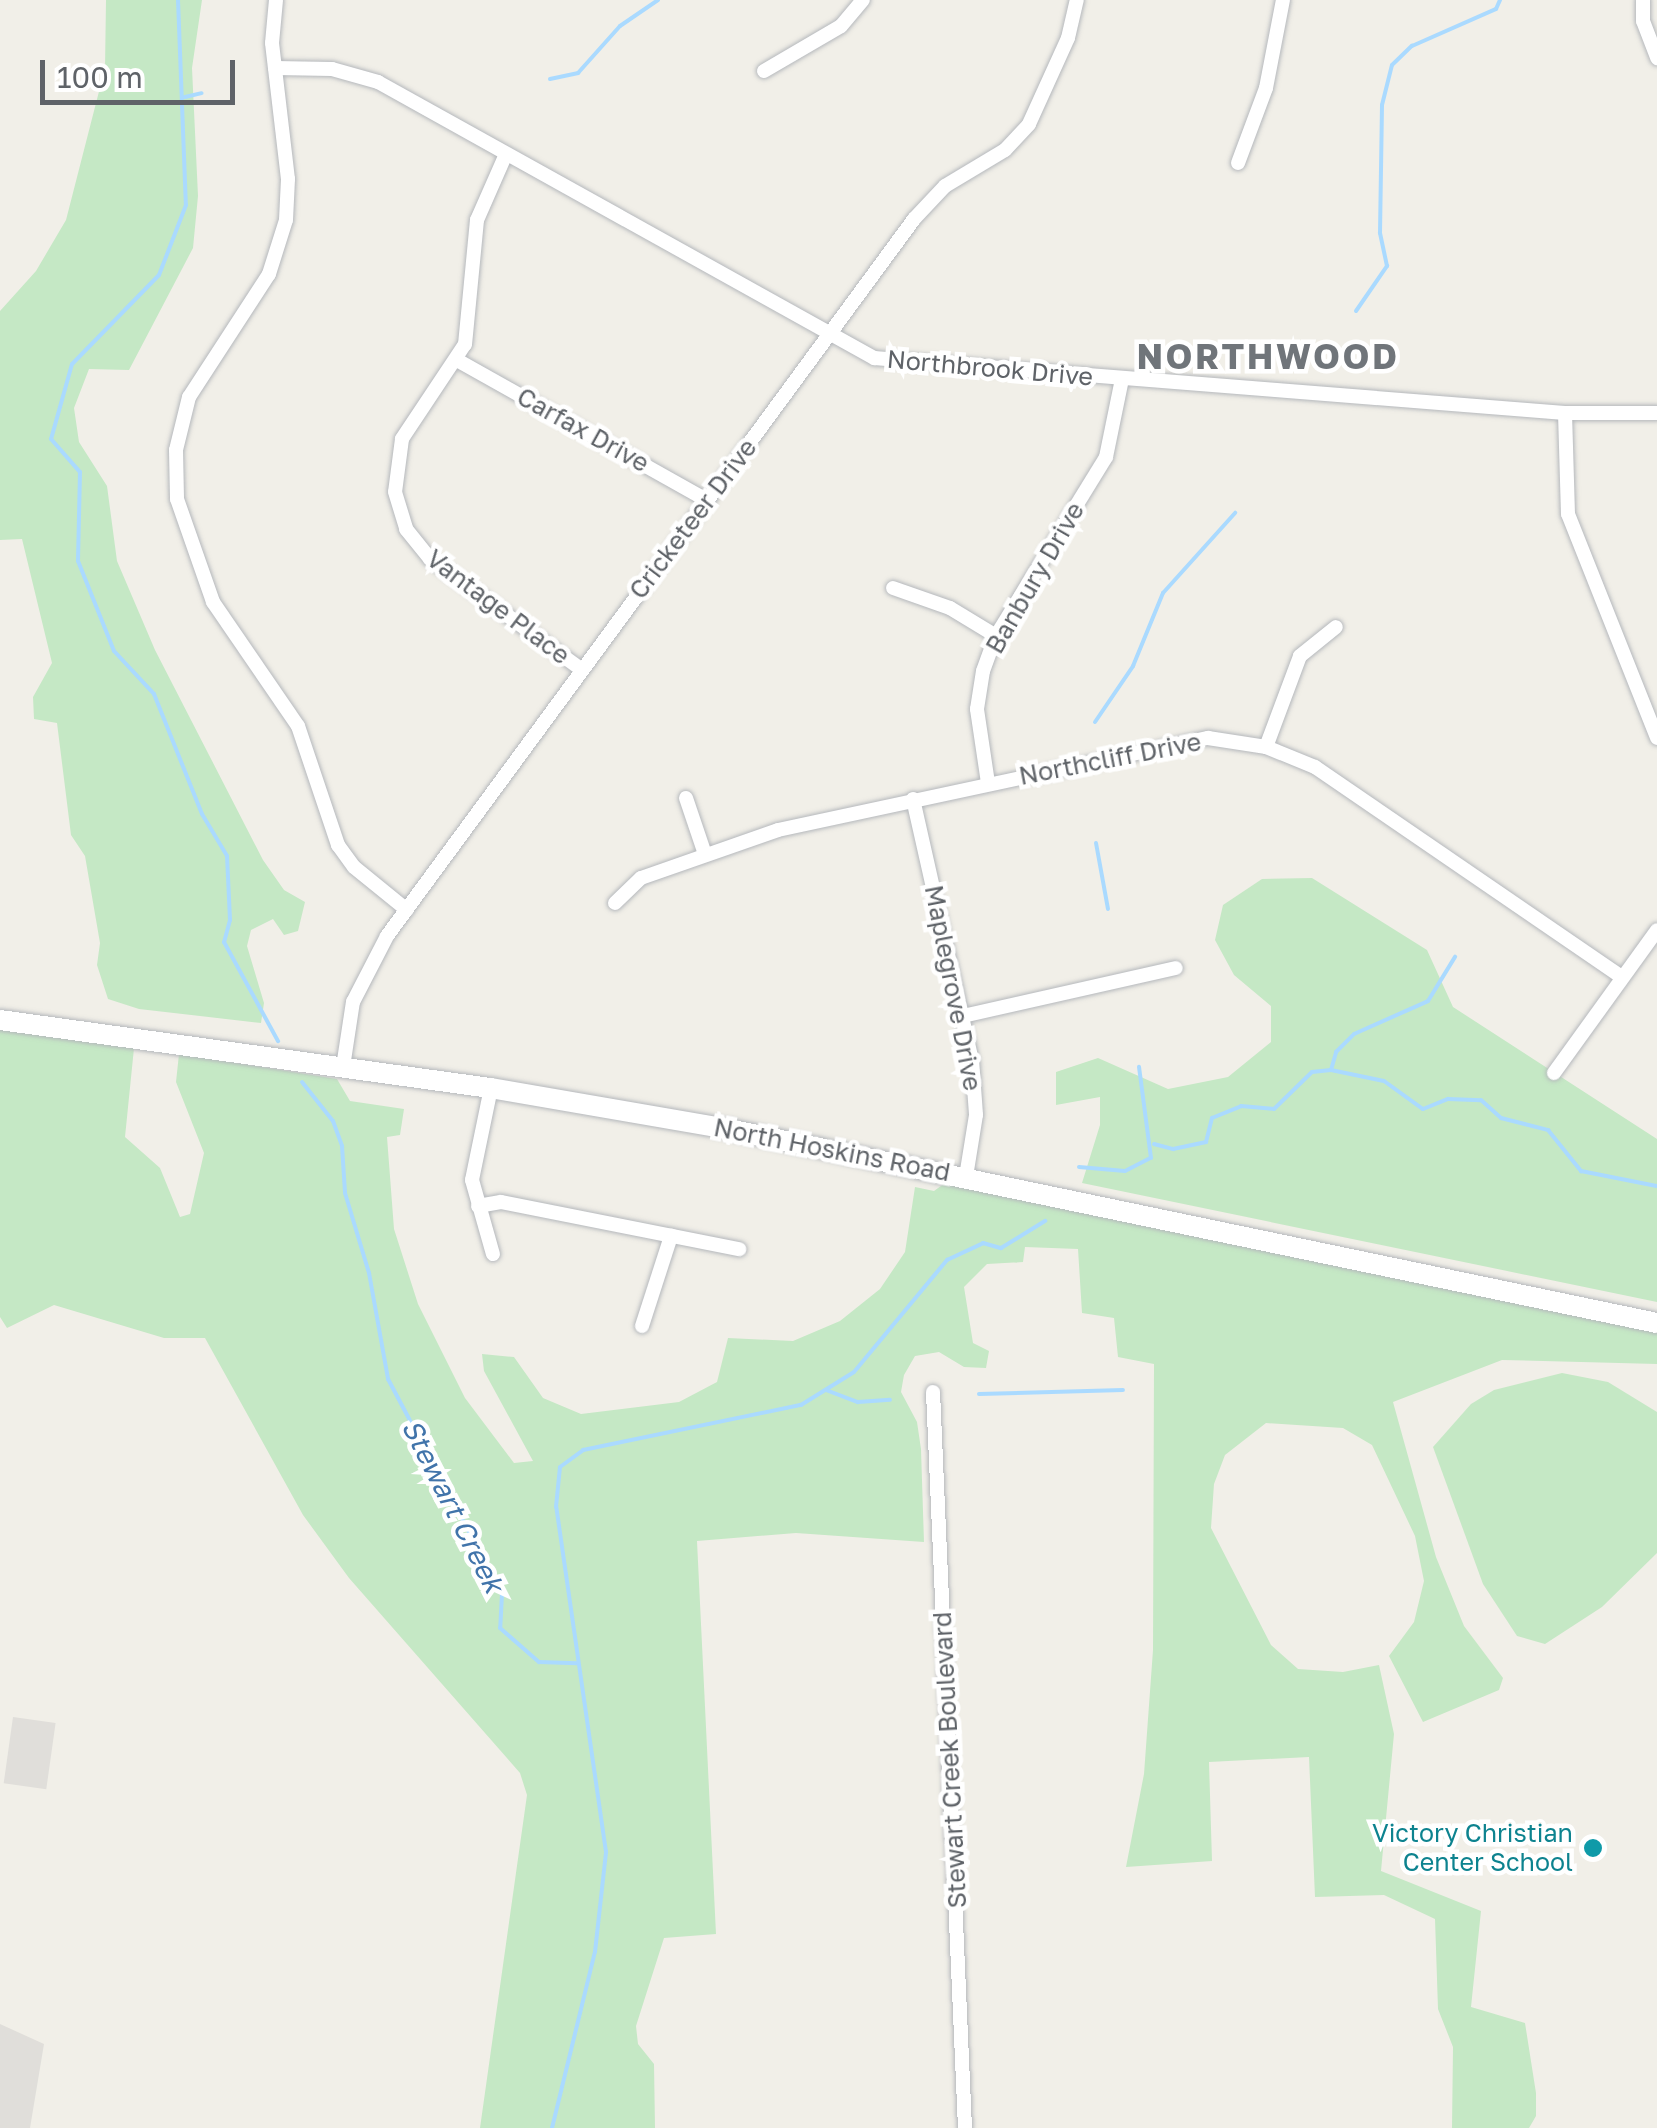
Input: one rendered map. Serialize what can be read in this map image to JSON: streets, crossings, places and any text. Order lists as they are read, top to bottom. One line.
{"streets":{"street":["Northbrook Drive","Carfax Drive","Cricketeer Drive","Banbury Drive","Vantage Place","Northcliff Drive","Maplegrove Drive","North Hoskins Road","Stewart Creek Boulevard"]},"crossings":[["Northbrook Drive","Cricketeer Drive"],["Northbrook Drive","Banbury Drive"],["Northbrook Drive","Vantage Place"],["Carfax Drive","Cricketeer Drive"],["Carfax Drive","Vantage Place"],["Cricketeer Drive","Vantage Place"],["Cricketeer Drive","North Hoskins Road"],["Banbury Drive","Northcliff Drive"],["Northcliff Drive","Maplegrove Drive"],["Maplegrove Drive","North Hoskins Road"]],"districts":["NORTHWOOD"],"water":["Stewart Creek"],"places":["Victory Christian Center School"],"scale_bar":"100 m"}
